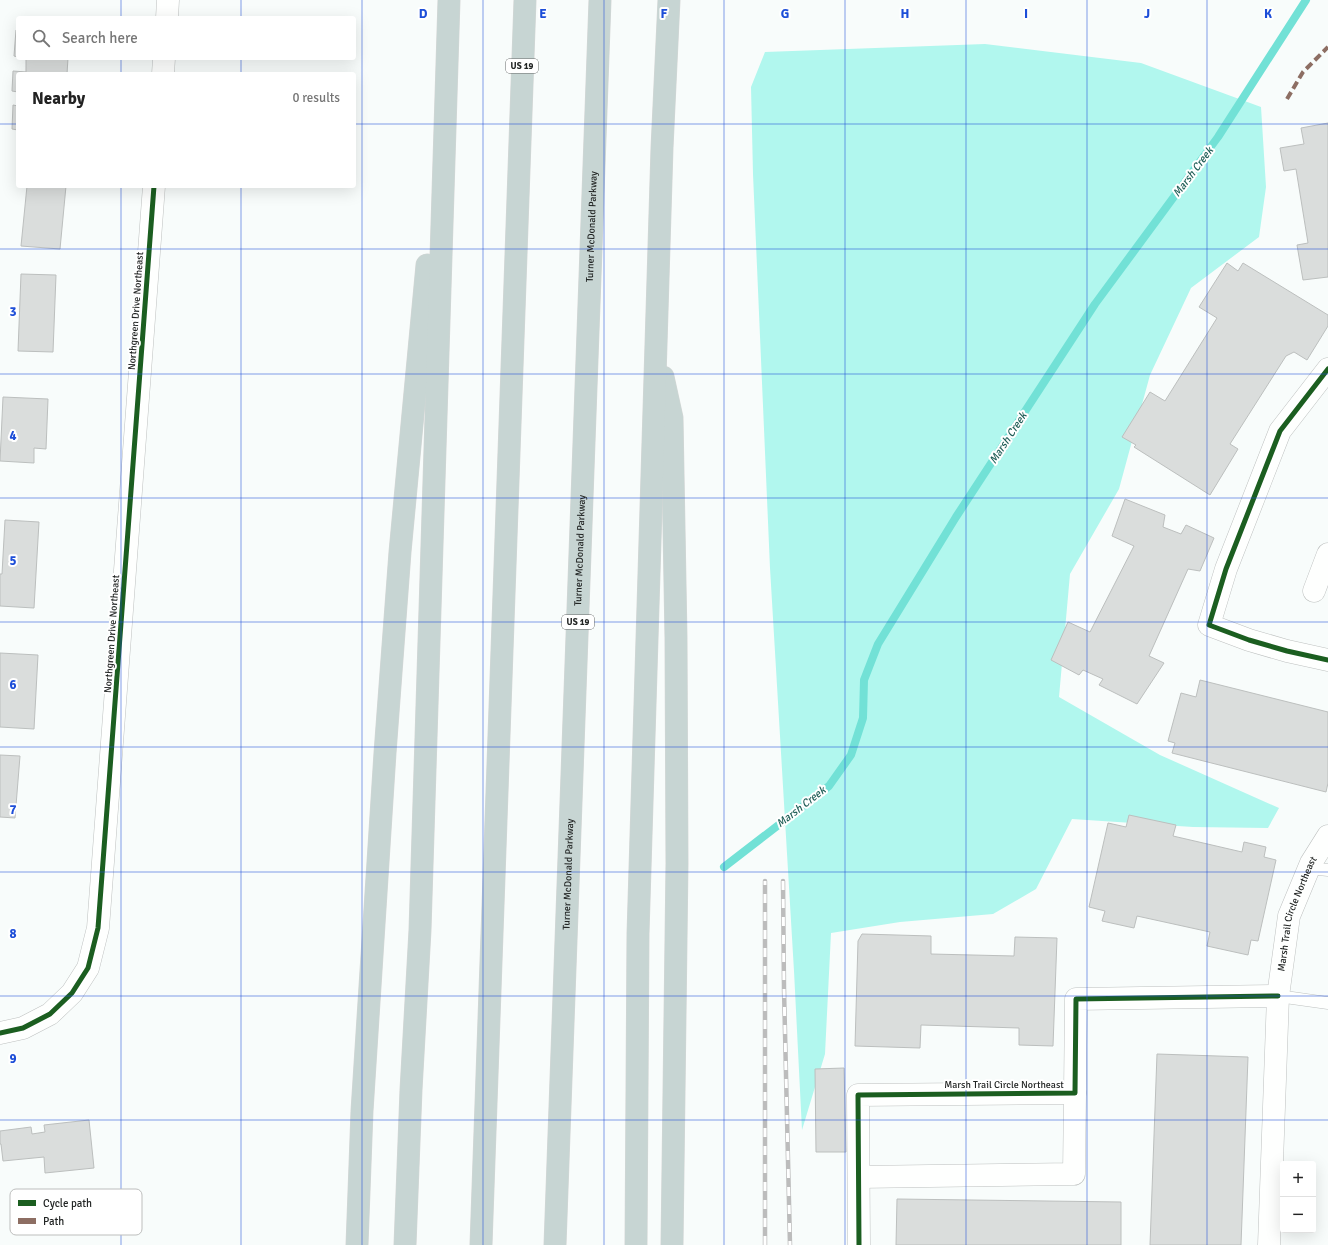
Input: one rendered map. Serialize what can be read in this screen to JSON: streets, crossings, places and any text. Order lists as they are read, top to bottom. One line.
{"streets":{"highway":["US 19","Turner McDonald Parkway"],"street":["Northgreen Drive Northeast","Marsh Trail Circle Northeast"]},"water":["Marsh Creek"],"legend":["Cycle path","Path"],"page":{"search":"Search here","heading":["Nearby","0 results"],"map_buttons":["+","−"]},"grid":{"columns":["D","E","F","G","H","I","J","K"],"rows":["3","4","5","6","7","8","9"]}}
